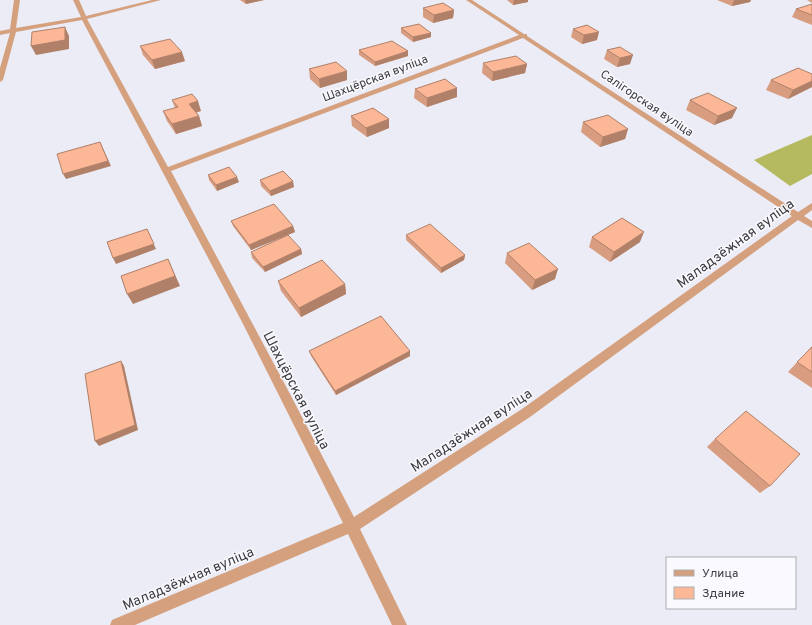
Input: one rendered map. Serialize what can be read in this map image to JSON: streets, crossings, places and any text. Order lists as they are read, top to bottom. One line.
{"streets":{"street":["Шахцёрская вуліца","Салігорская вуліца","Маладзёжная вуліца"]},"crossings":[["Шахцёрская вуліца","Салігорская вуліца"],["Шахцёрская вуліца","Маладзёжная вуліца"],["Салігорская вуліца","Маладзёжная вуліца"]],"legend":["Улица","Здание"]}
